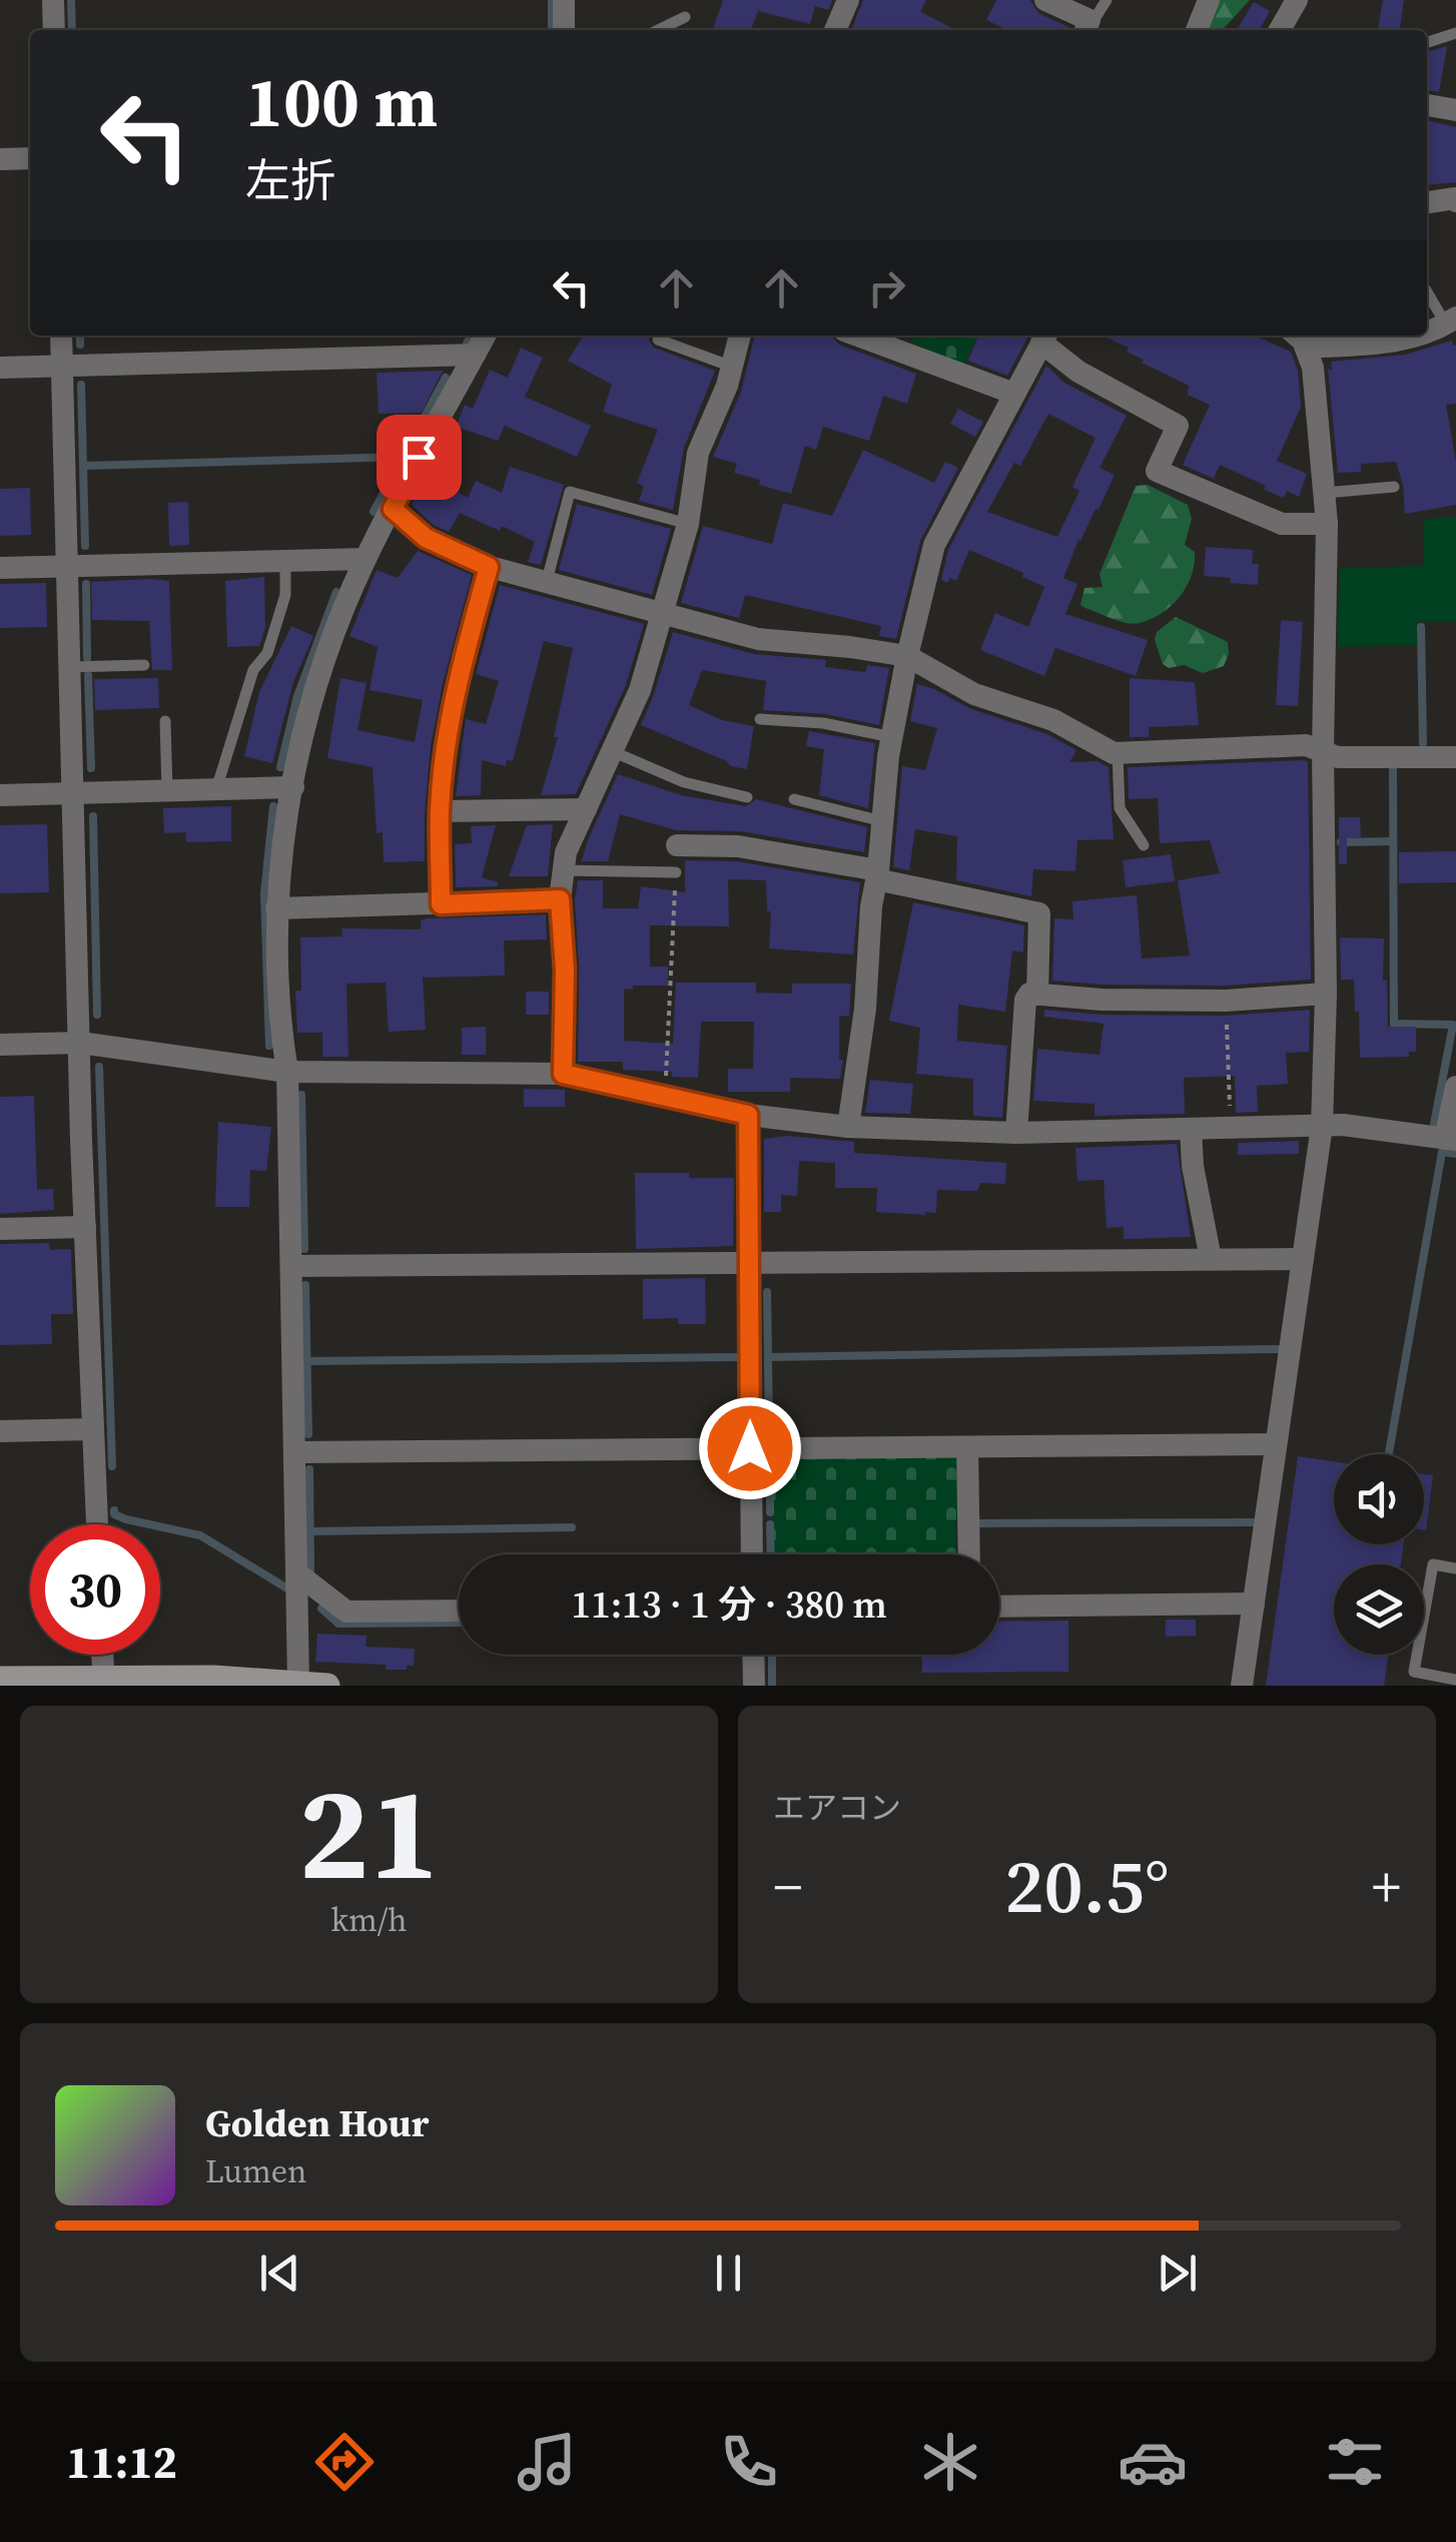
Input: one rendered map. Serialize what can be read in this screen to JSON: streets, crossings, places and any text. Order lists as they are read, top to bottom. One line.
{"page":{"turn":["100 m","左折"],"limit":"30","trip":"11:13 · 1 分 · 380 m","tile":[["21","km/h"],"エアコン"],"heat":["−","20.5°","+"],"song":["Golden Hour","Lumen"],"tabs":"11:12"}}
